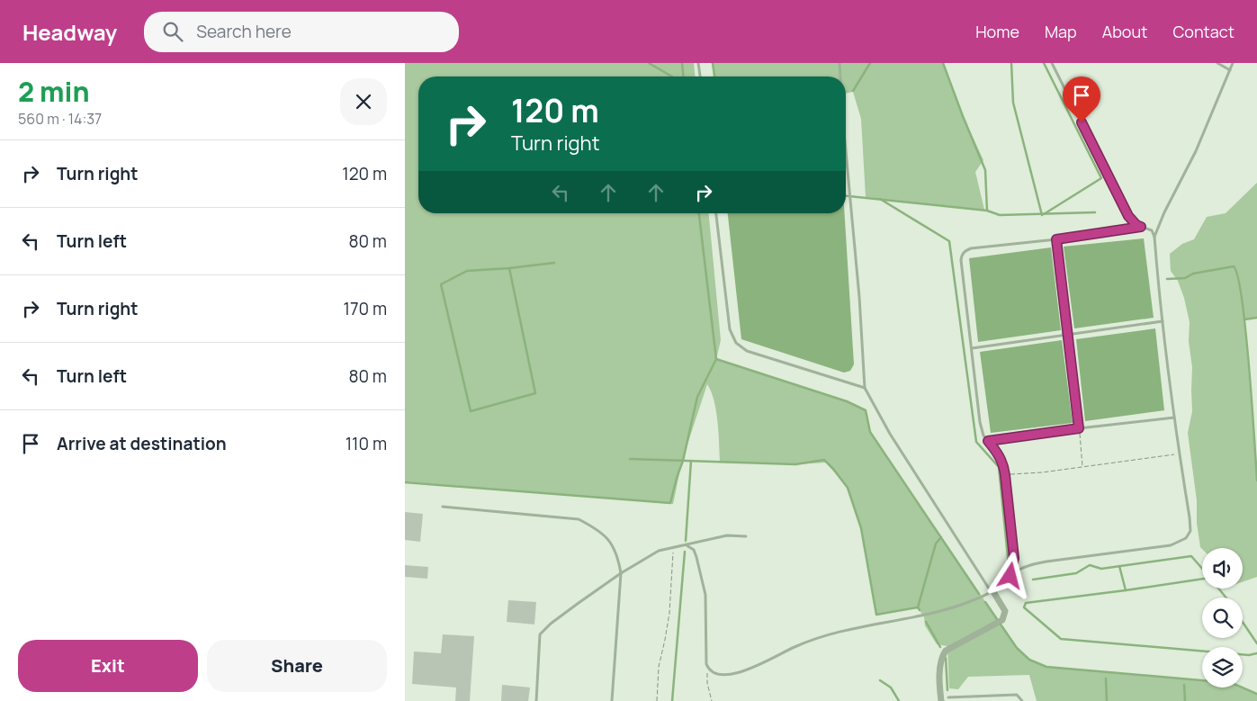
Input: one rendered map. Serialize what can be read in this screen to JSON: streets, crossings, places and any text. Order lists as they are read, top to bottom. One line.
{"page":{"header":"Headway","search":"Search here","nav":["Home","Map","About","Contact"],"heading":["2 min","560 m · 14:37"],"turn":["120 m","Turn right"],"list":[{"name":"Turn right","value":"120 m"},{"name":"Turn left","value":"80 m"},{"name":"Turn right","value":"170 m"},{"name":"Turn left","value":"80 m"},{"name":"Arrive at destination","value":"110 m"}],"buttons":["Exit","Share"]}}
